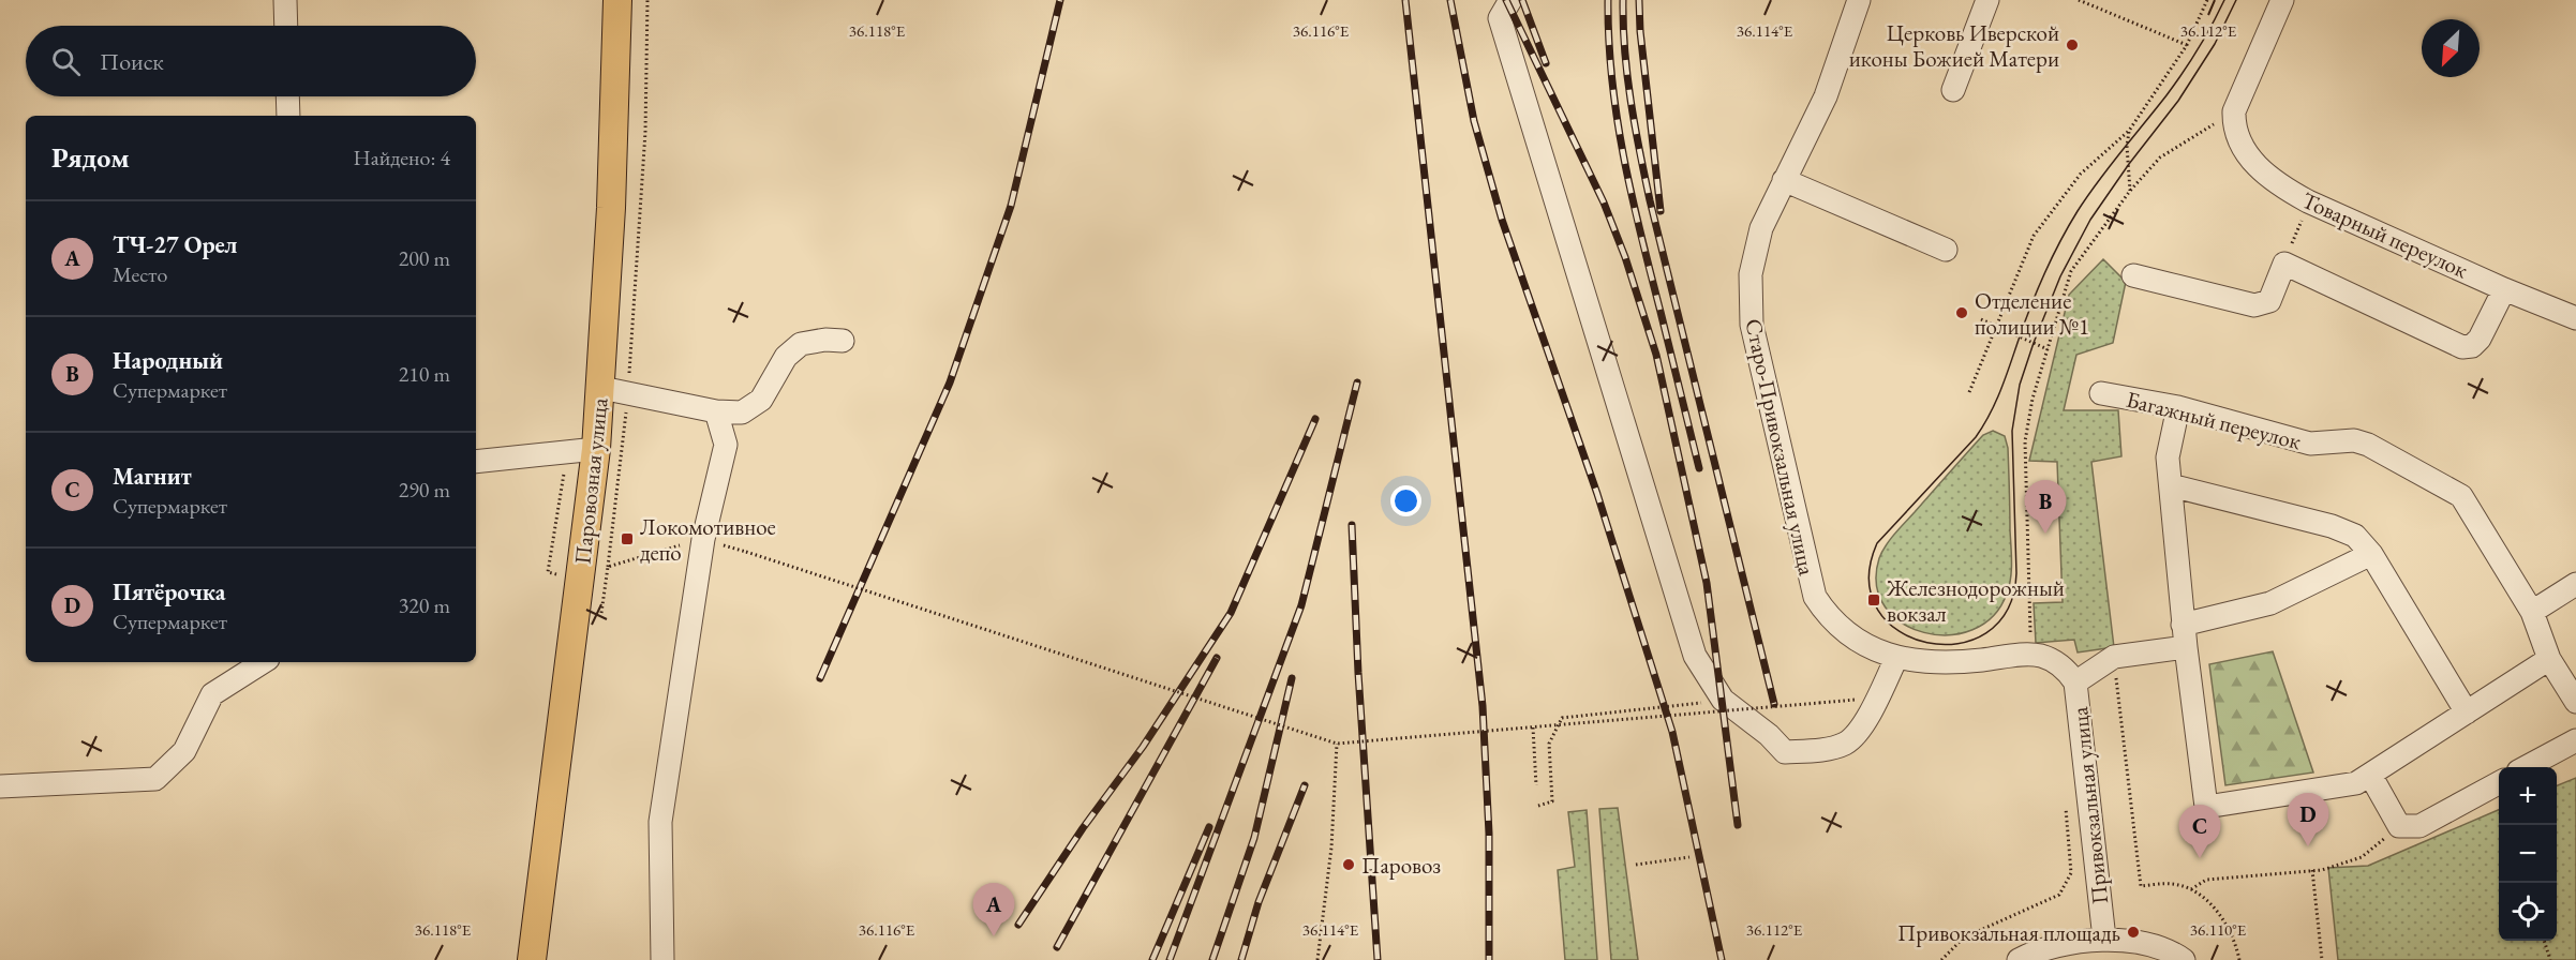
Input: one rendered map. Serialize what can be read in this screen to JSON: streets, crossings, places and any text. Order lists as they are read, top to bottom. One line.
{"streets":{"main road":["Паровозная улица"],"street":["Товарный переулок","Багажный переулок","Старо-Привокзальная улица","Привокзальная улица"]},"crossings":[["Старо-Привокзальная улица","Привокзальная улица"]],"places":{"other":["Церковь Иверской иконы Божией Матери","Отделение полиции №1","Паровоз","Привокзальная площадь"],"transit":["Локомотивное депо","Железнодорожный вокзал"]},"north":"bottom left","page":{"search":"Поиск","heading":["Рядом","Найдено: 4"],"list":[{"mark":"A","name":"ТЧ-27 Орел","note":"Место","value":"200 m"},{"mark":"B","name":"Народный","note":"Супермаркет","value":"210 m"},{"mark":"C","name":"Магнит","note":"Супермаркет","value":"290 m"},{"mark":"D","name":"Пятёрочка","note":"Супермаркет","value":"320 m"}],"pins":["B","D","C","A"],"map_buttons":["+","−"]},"coordinates":["36.118°E","36.116°E","36.114°E","36.112°E","36.110°E"]}
